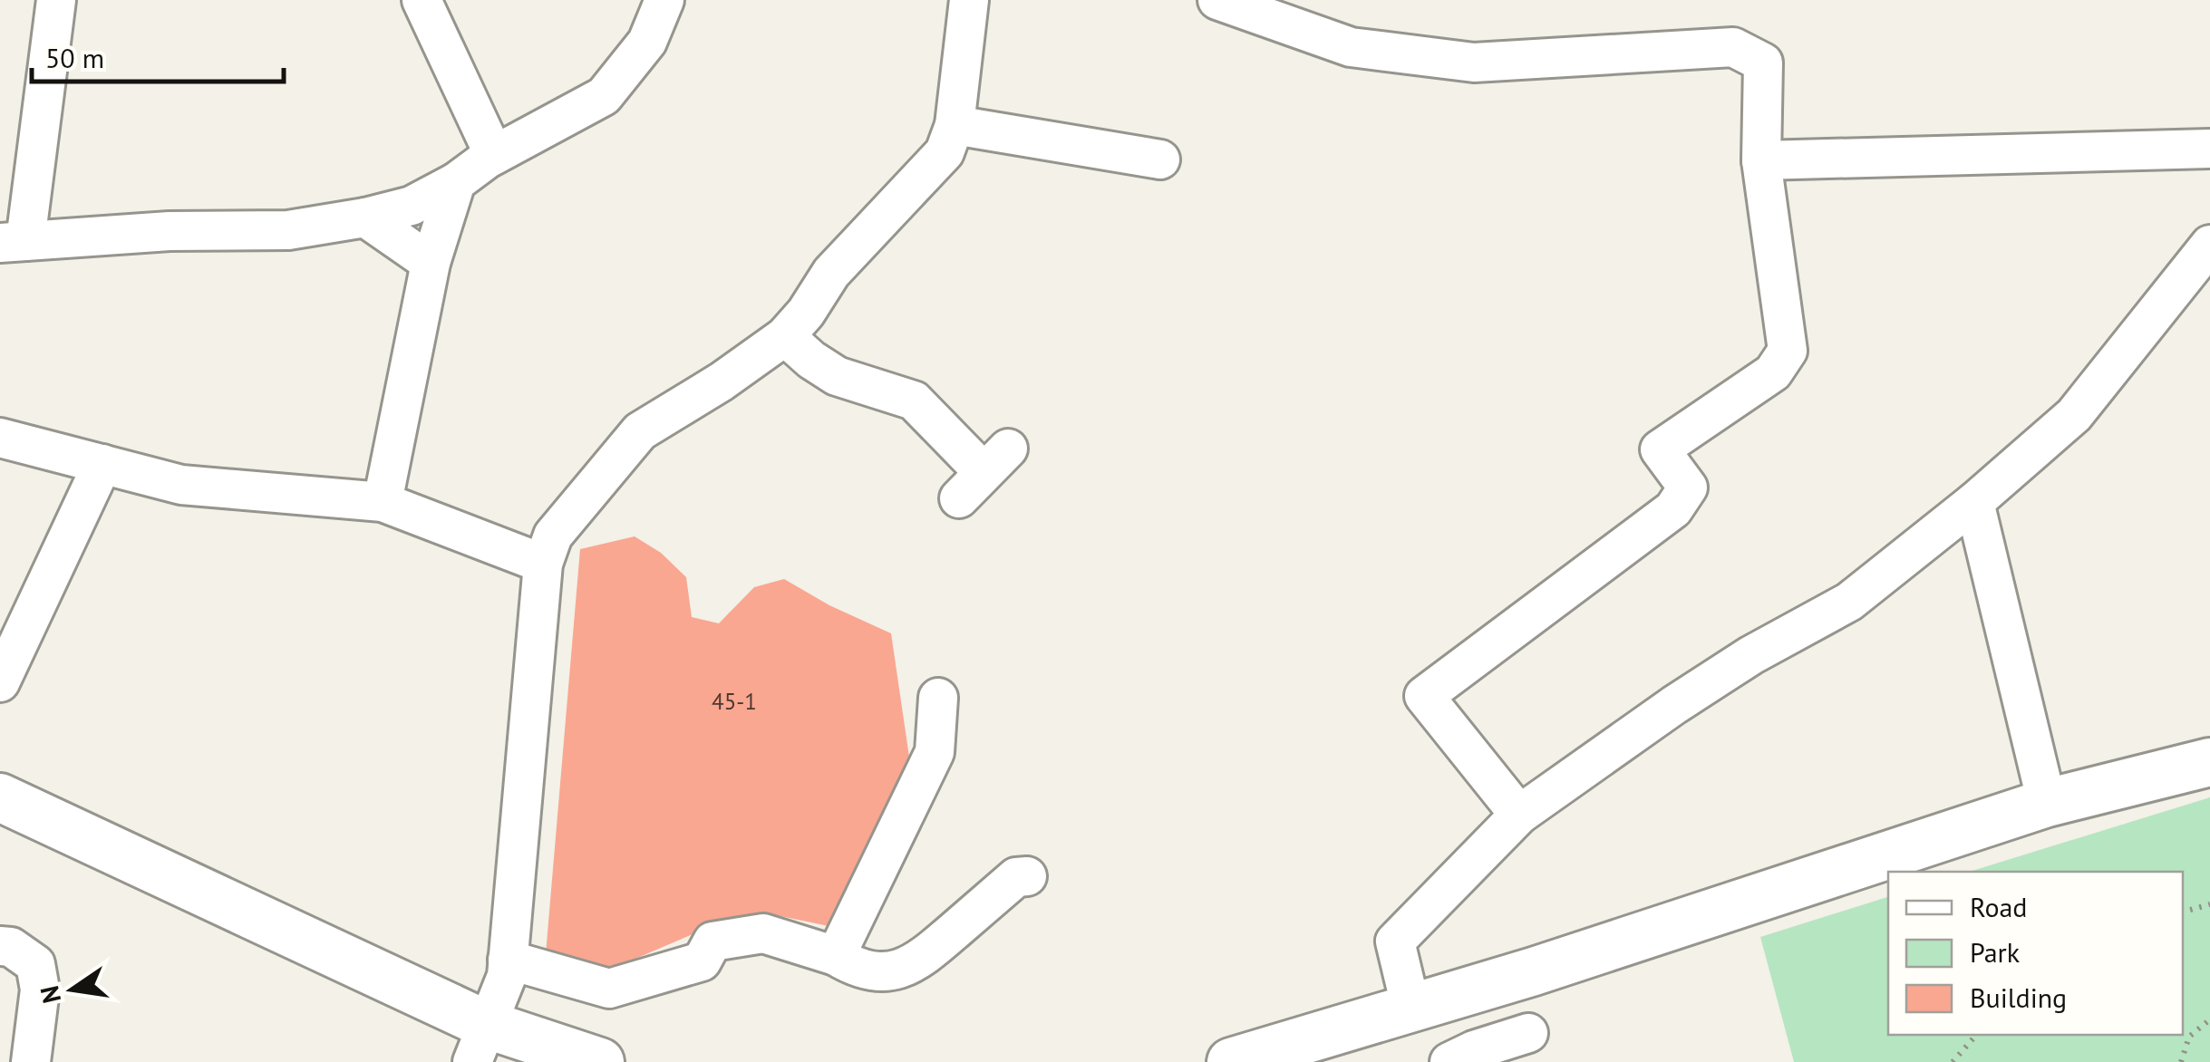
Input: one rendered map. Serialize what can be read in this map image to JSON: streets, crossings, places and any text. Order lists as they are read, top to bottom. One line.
{"house_numbers":["45-1"],"legend":["Road","Park","Building"],"scale_bar":"50 m","north":"left"}
